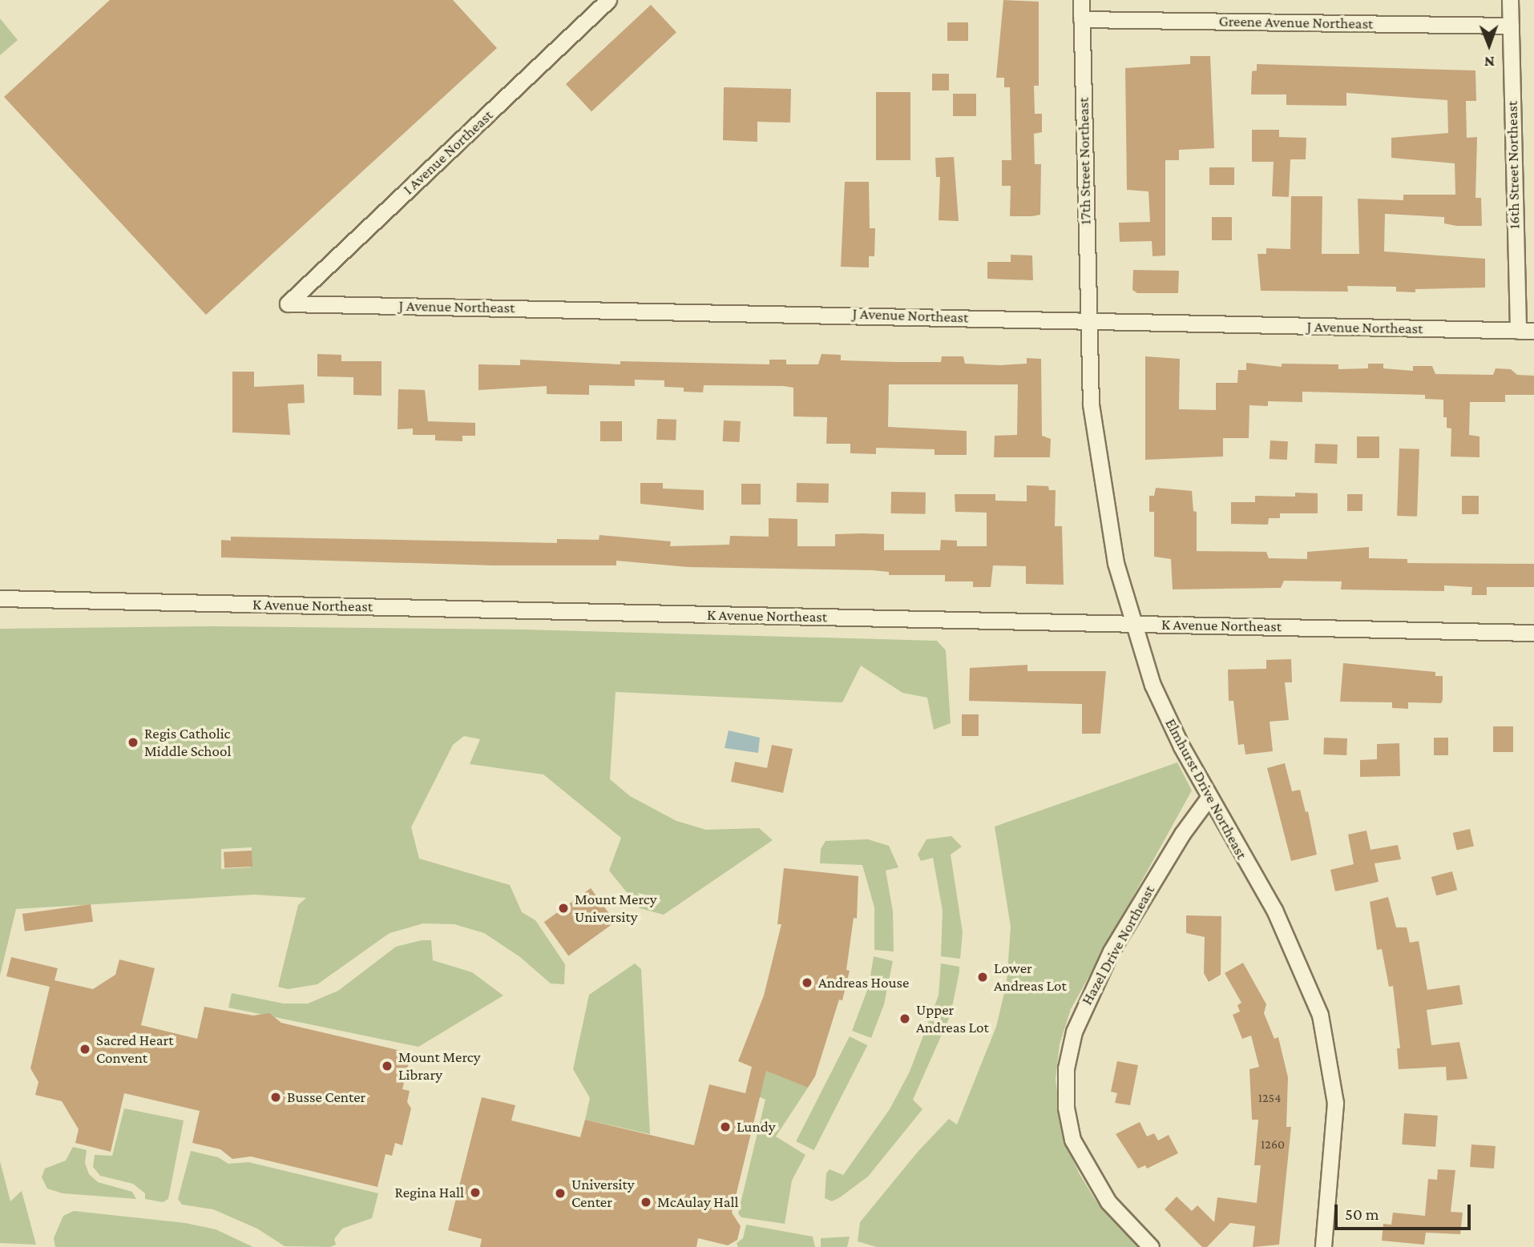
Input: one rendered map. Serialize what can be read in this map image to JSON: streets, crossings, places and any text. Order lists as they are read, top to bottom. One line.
{"streets":{"street":["Greene Avenue Northeast","I Avenue Northeast","17th Street Northeast","16th Street Northeast","J Avenue Northeast","K Avenue Northeast","Elmhurst Drive Northeast","Hazel Drive Northeast"]},"crossings":[["Greene Avenue Northeast","17th Street Northeast"],["Greene Avenue Northeast","16th Street Northeast"],["I Avenue Northeast","J Avenue Northeast"],["17th Street Northeast","J Avenue Northeast"],["17th Street Northeast","Elmhurst Drive Northeast"],["16th Street Northeast","J Avenue Northeast"],["J Avenue Northeast","Elmhurst Drive Northeast"],["K Avenue Northeast","Elmhurst Drive Northeast"],["Elmhurst Drive Northeast","Hazel Drive Northeast"]],"places":["Regis Catholic Middle School","Mount Mercy University","Lower Andreas Lot","Andreas House","Upper Andreas Lot","Sacred Heart Convent","Mount Mercy Library","Busse Center","Lundy","Regina Hall","University Center","McAulay Hall"],"house_numbers":["1254","1260"],"scale_bar":"50 m","north":"bottom"}
